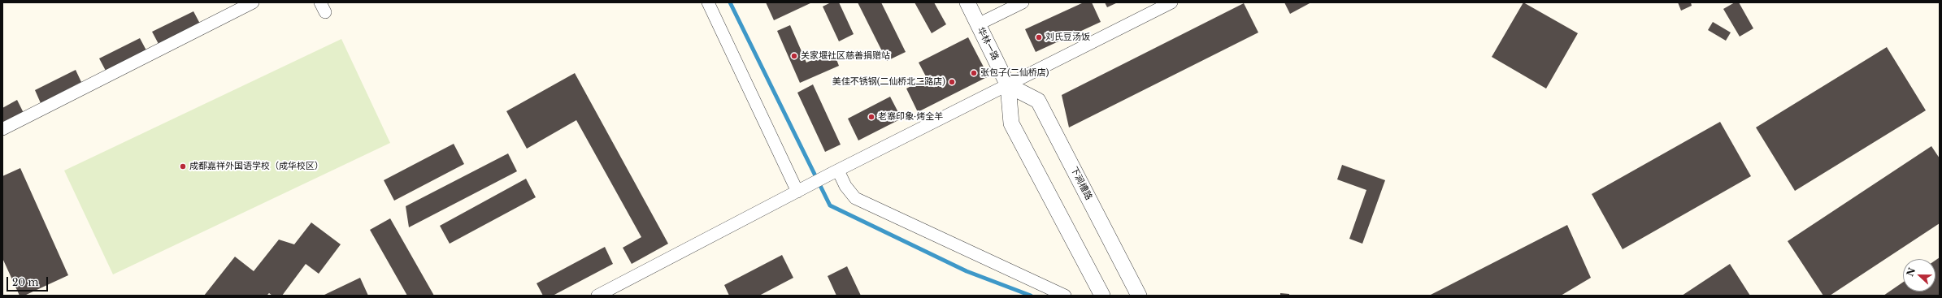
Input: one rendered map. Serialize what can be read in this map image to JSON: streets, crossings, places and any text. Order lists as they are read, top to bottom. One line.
{"streets":{"street":["华林一路","下涧槽路"]},"crossings":[["华林一路","下涧槽路"]],"places":["刘氏豆汤饭","关家堰社区慈善捐赠站","张包子(二仙桥店)","美佳不锈钢(二仙桥北二路店)","老寨印象·烤全羊","成都嘉祥外国语学校（成华校区）"],"scale_bar":"20 m","north":"left"}
